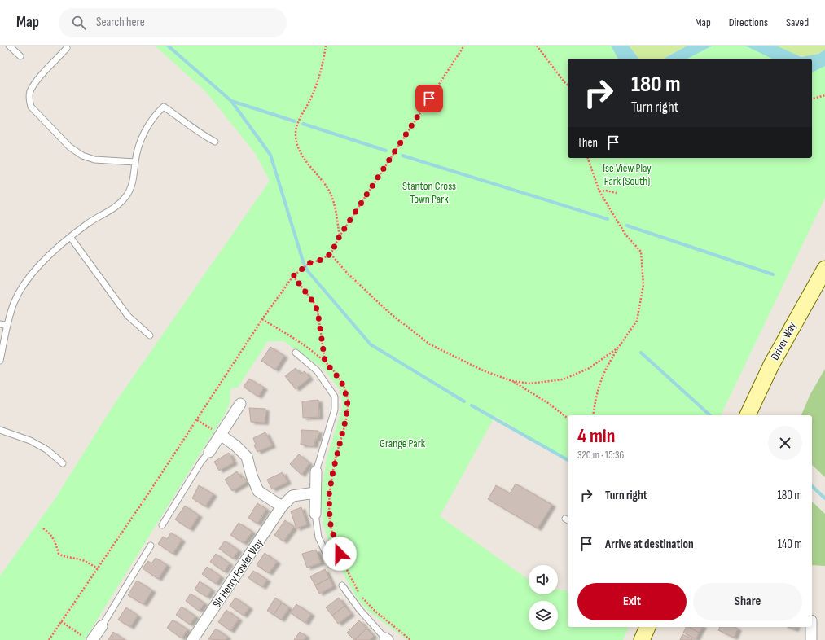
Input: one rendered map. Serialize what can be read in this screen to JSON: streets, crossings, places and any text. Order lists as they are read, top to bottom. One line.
{"streets":{"main road":["Driver Way"],"street":["Sir Henry Fowler Way"]},"parks":["Ise View Play Park (South)","Stanton Cross Town Park","Grange Park"],"page":{"header":"Map","search":"Search here","nav":["Map","Directions","Saved"],"turn":["180 m","Turn right"],"then":"Then","heading":["4 min","320 m · 15:36"],"list":[{"name":"Turn right","value":"180 m"},{"name":"Arrive at destination","value":"140 m"}],"buttons":["Exit","Share"]}}
